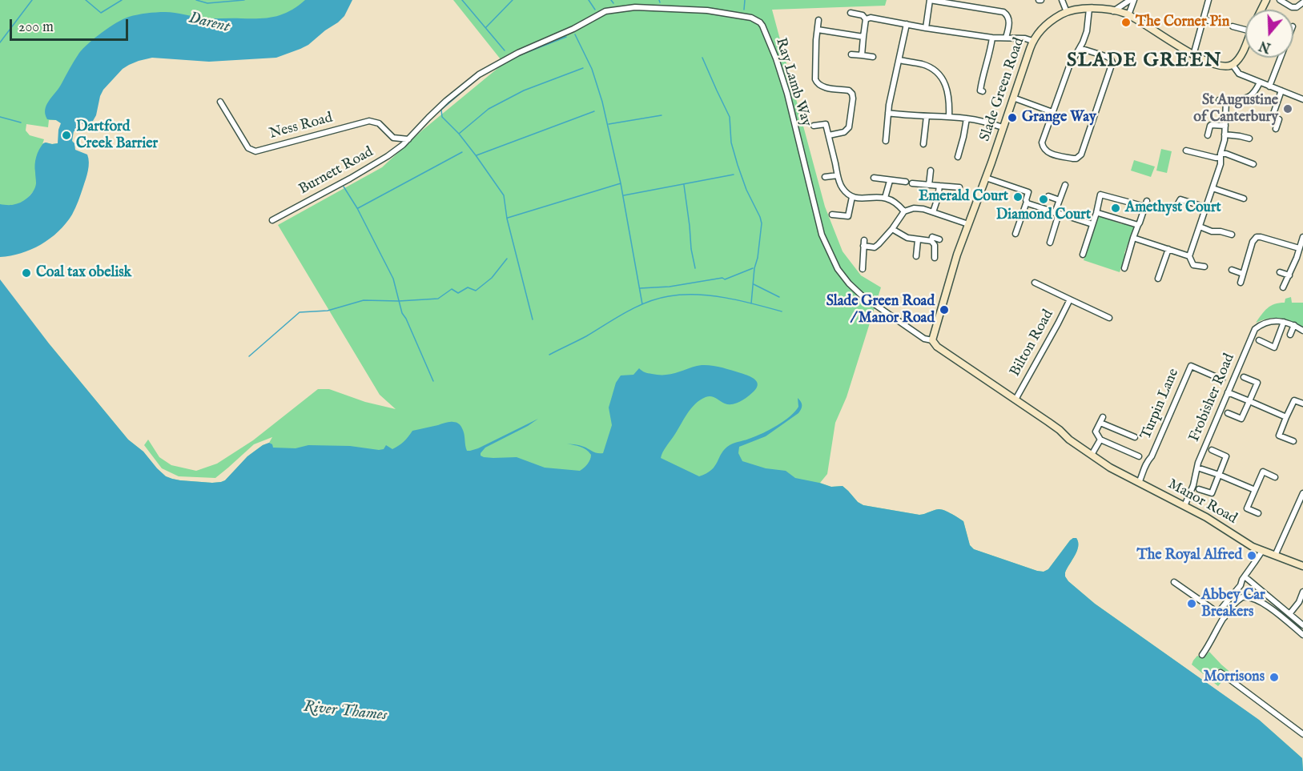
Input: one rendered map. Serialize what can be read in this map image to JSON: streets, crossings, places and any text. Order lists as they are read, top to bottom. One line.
{"streets":{"street":["Ray Lamb Way","Slade Green Road","Ness Road","Burnett Road","Bilton Road","Frobisher Road","Turpin Lane","Manor Road"]},"crossings":[["Ray Lamb Way","Burnett Road"],["Ray Lamb Way","Manor Road"],["Ness Road","Burnett Road"],["Bilton Road","Manor Road"],["Frobisher Road","Manor Road"],["Turpin Lane","Manor Road"]],"districts":["SLADE GREEN"],"water":["Darent","River Thames"],"places":["The Corner Pin","St Augustine of Canterbury","Grange Way","Dartford Creek Barrier","Emerald Court","Diamond Court","Amethyst Court","Coal tax obelisk","Slade Green Road / Manor Road","The Royal Alfred","Abbey Car Breakers","Morrisons"],"scale_bar":"200 m","north":"bottom"}
